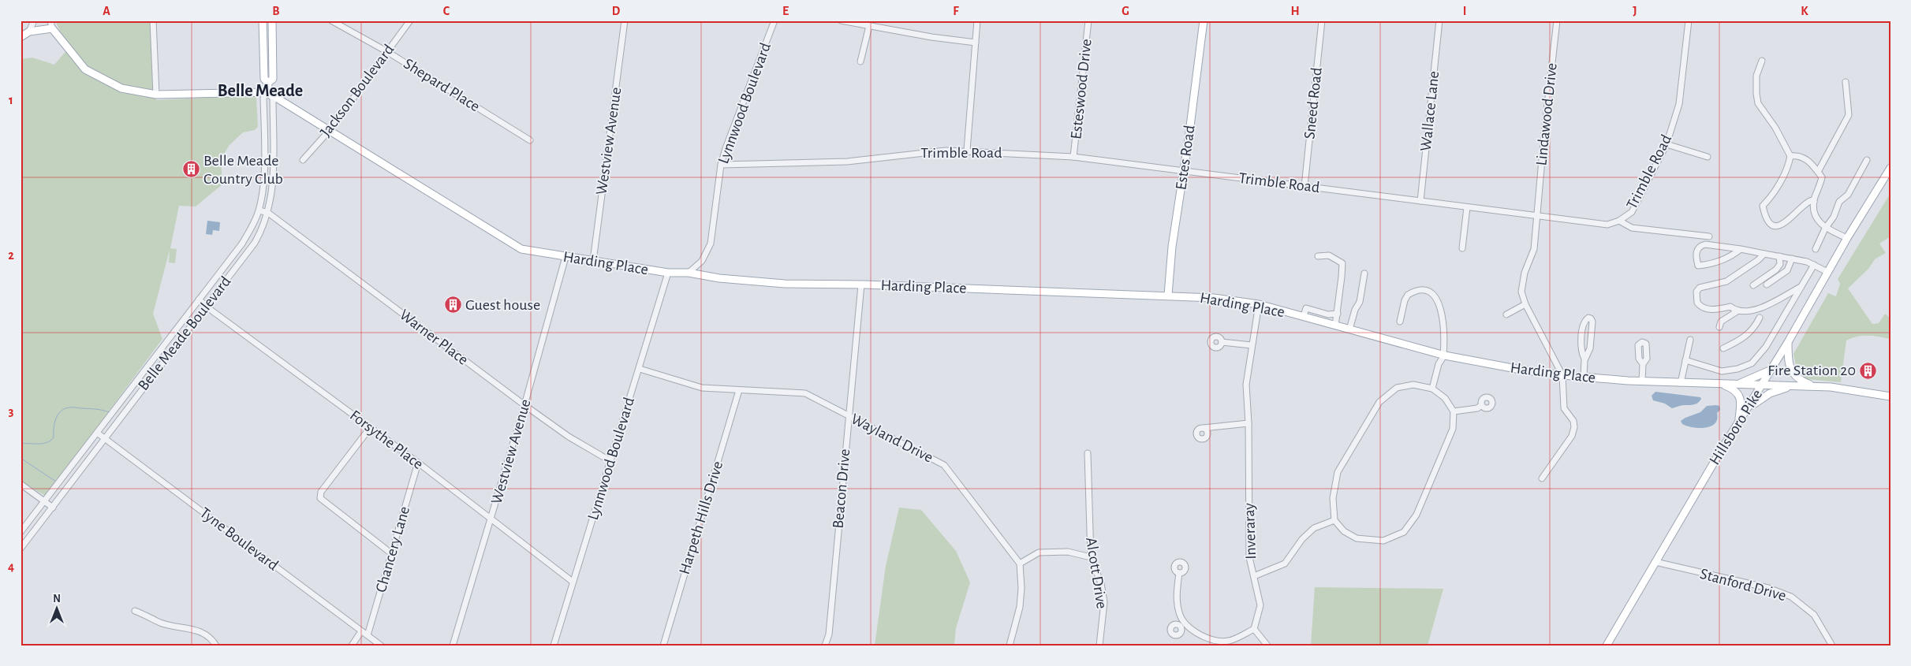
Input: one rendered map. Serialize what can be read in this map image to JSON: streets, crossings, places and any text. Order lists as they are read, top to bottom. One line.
{"streets":{"main road":["Estes Road","Harding Place","Belle Meade Boulevard","Hillsboro Pike"],"street":["Shepard Place","Esteswood Drive","Jackson Boulevard","Lynnwood Boulevard","Sneed Road","Wallace Lane","Lindawood Drive","Westview Avenue","Trimble Road","Warner Place","Wayland Drive","Forsythe Place","Beacon Drive","Harpeth Hills Drive","Inveraray","Tyne Boulevard","Chancery Lane","Alcott Drive","Stanford Drive"]},"crossings":[["Shepard Place","Jackson Boulevard"],["Esteswood Drive","Trimble Road"],["Jackson Boulevard","Harding Place"],["Lynnwood Boulevard","Trimble Road"],["Lynnwood Boulevard","Harding Place"],["Lynnwood Boulevard","Warner Place"],["Lynnwood Boulevard","Wayland Drive"],["Lynnwood Boulevard","Forsythe Place"],["Sneed Road","Trimble Road"],["Wallace Lane","Trimble Road"],["Lindawood Drive","Trimble Road"],["Westview Avenue","Harding Place"],["Westview Avenue","Warner Place"],["Westview Avenue","Forsythe Place"],["Trimble Road","Estes Road"],["Estes Road","Harding Place"],["Harding Place","Belle Meade Boulevard"],["Harding Place","Hillsboro Pike"],["Harding Place","Beacon Drive"],["Harding Place","Inveraray"],["Belle Meade Boulevard","Warner Place"],["Belle Meade Boulevard","Forsythe Place"],["Belle Meade Boulevard","Tyne Boulevard"],["Hillsboro Pike","Stanford Drive"],["Wayland Drive","Beacon Drive"],["Wayland Drive","Harpeth Hills Drive"],["Forsythe Place","Chancery Lane"],["Tyne Boulevard","Chancery Lane"]],"districts":["Belle Meade"],"places":{"building":["Belle Meade Country Club","Guest house","Fire Station 20"]},"north":"top","grid":{"columns":["A","B","C","D","E","F","G","H","I","J","K"],"rows":["1","2","3","4"]}}
